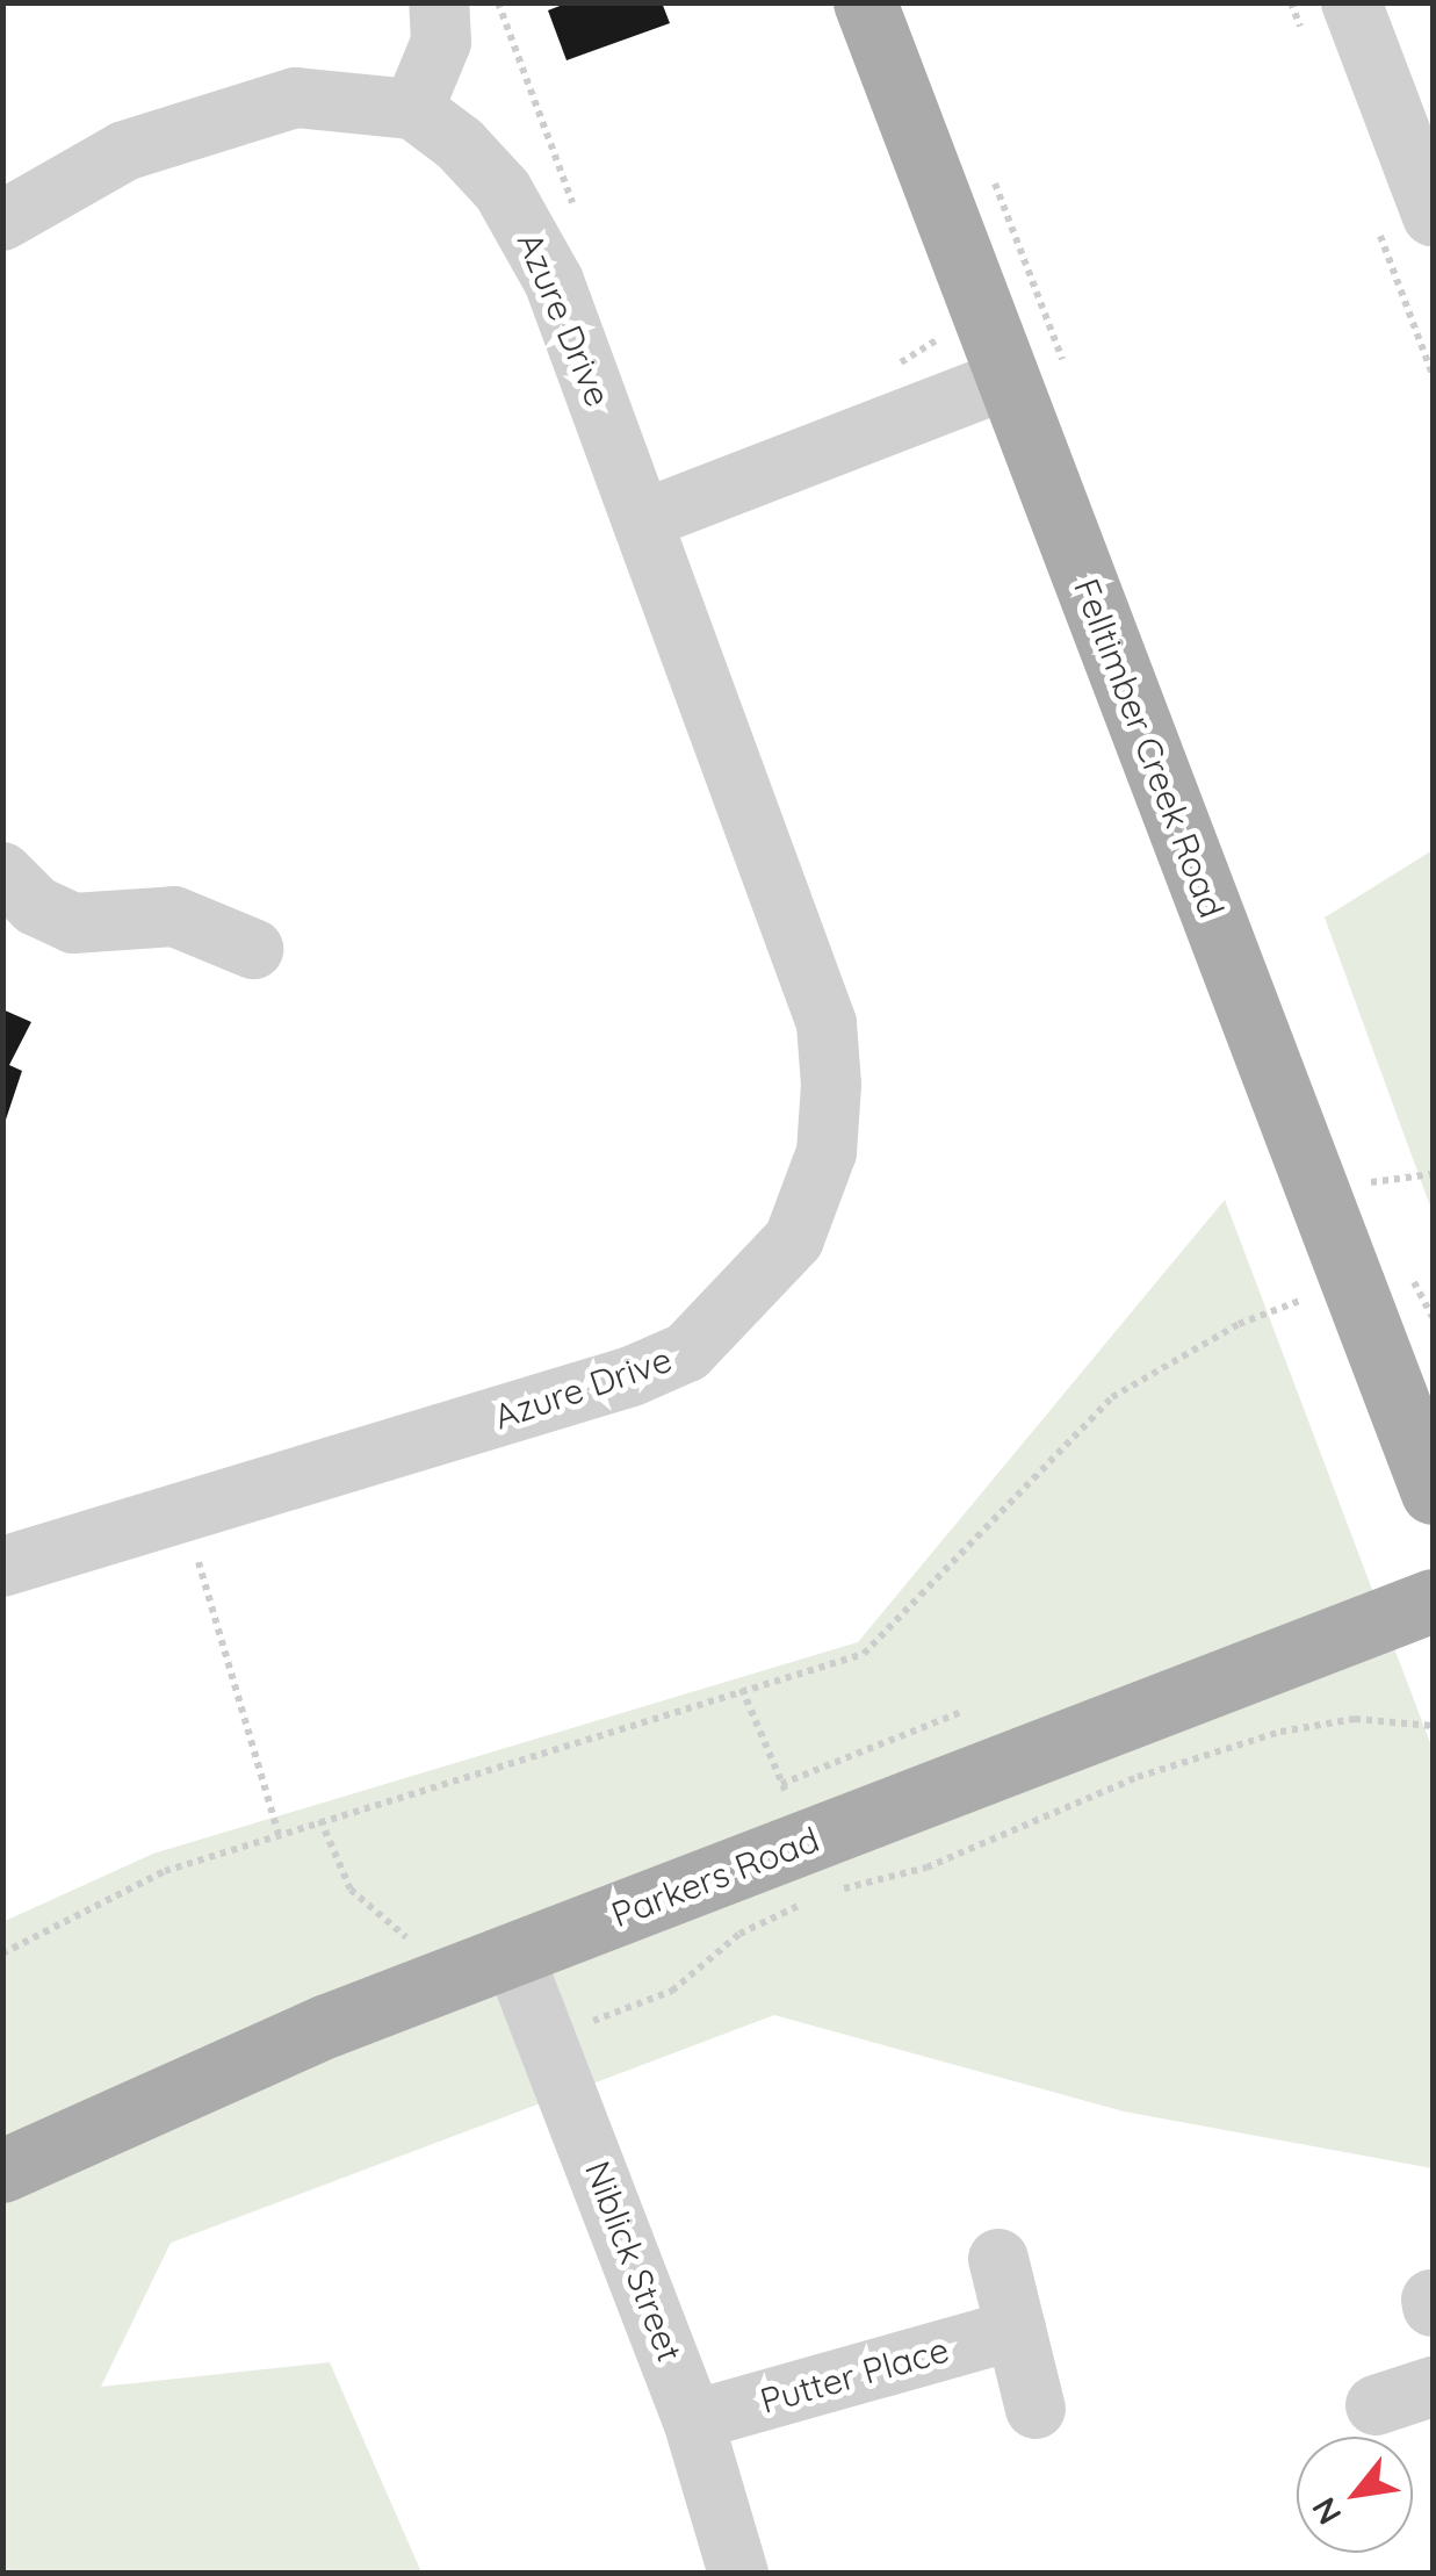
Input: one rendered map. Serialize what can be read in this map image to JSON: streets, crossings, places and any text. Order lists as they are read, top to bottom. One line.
{"streets":{"main road":["Felltimber Creek Road","Parkers Road"],"street":["Azure Drive","Niblick Street","Putter Place"]},"crossings":[["Parkers Road","Niblick Street"],["Niblick Street","Putter Place"]],"north":"bottom left"}
